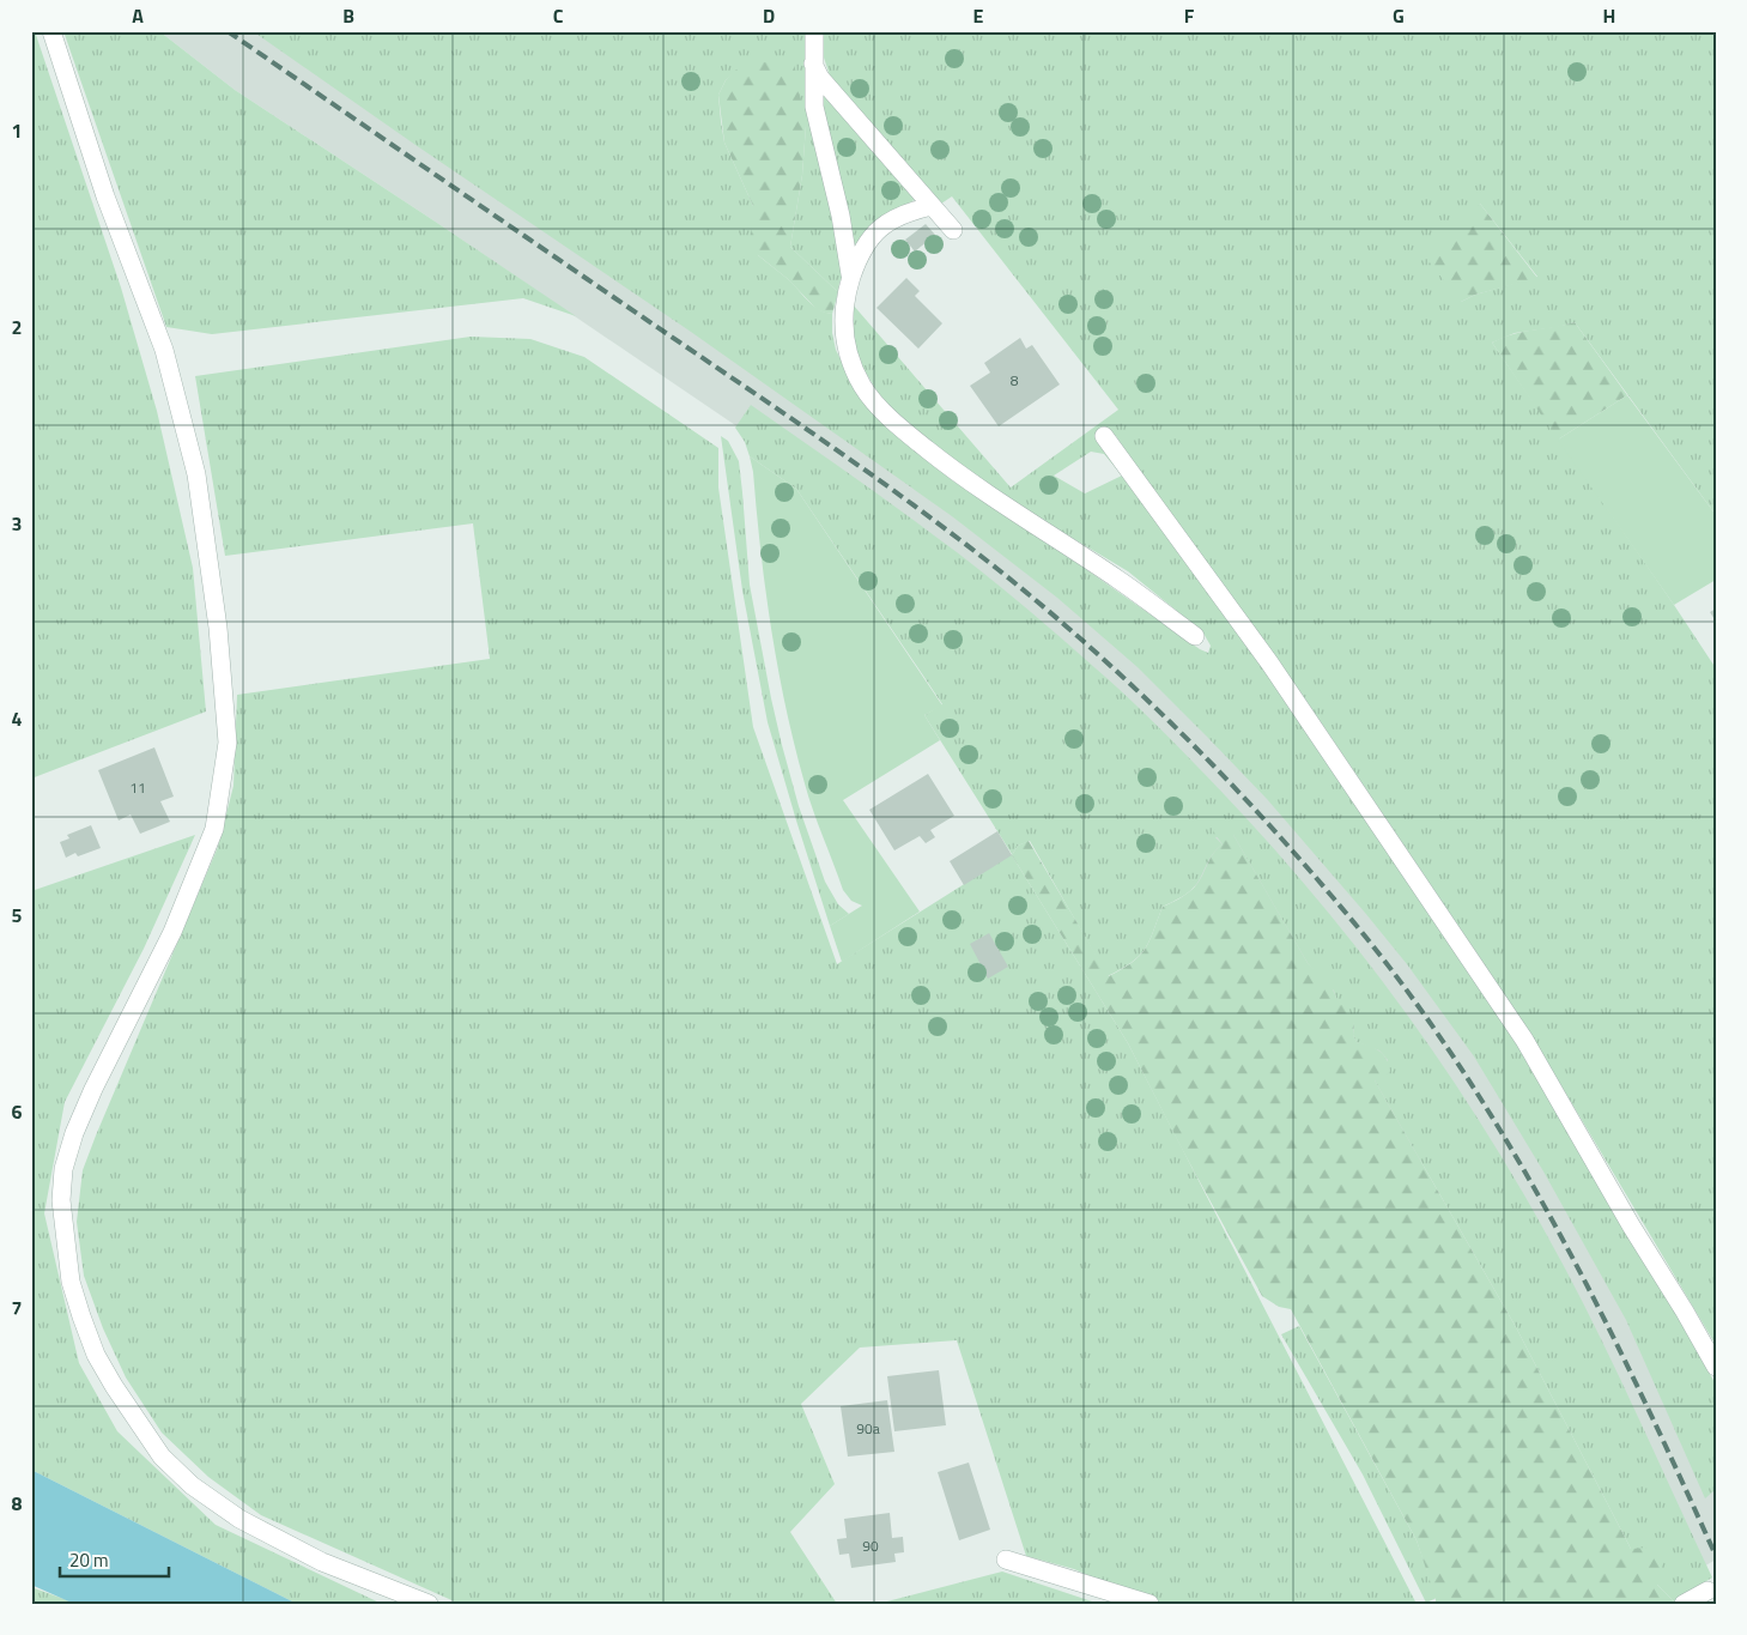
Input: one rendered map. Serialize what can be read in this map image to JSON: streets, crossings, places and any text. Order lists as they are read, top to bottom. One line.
{"house_numbers":["8","11","90a","90"],"scale_bar":"20 m","grid":{"columns":["A","B","C","D","E","F","G","H"],"rows":["1","2","3","4","5","6","7","8"]}}
